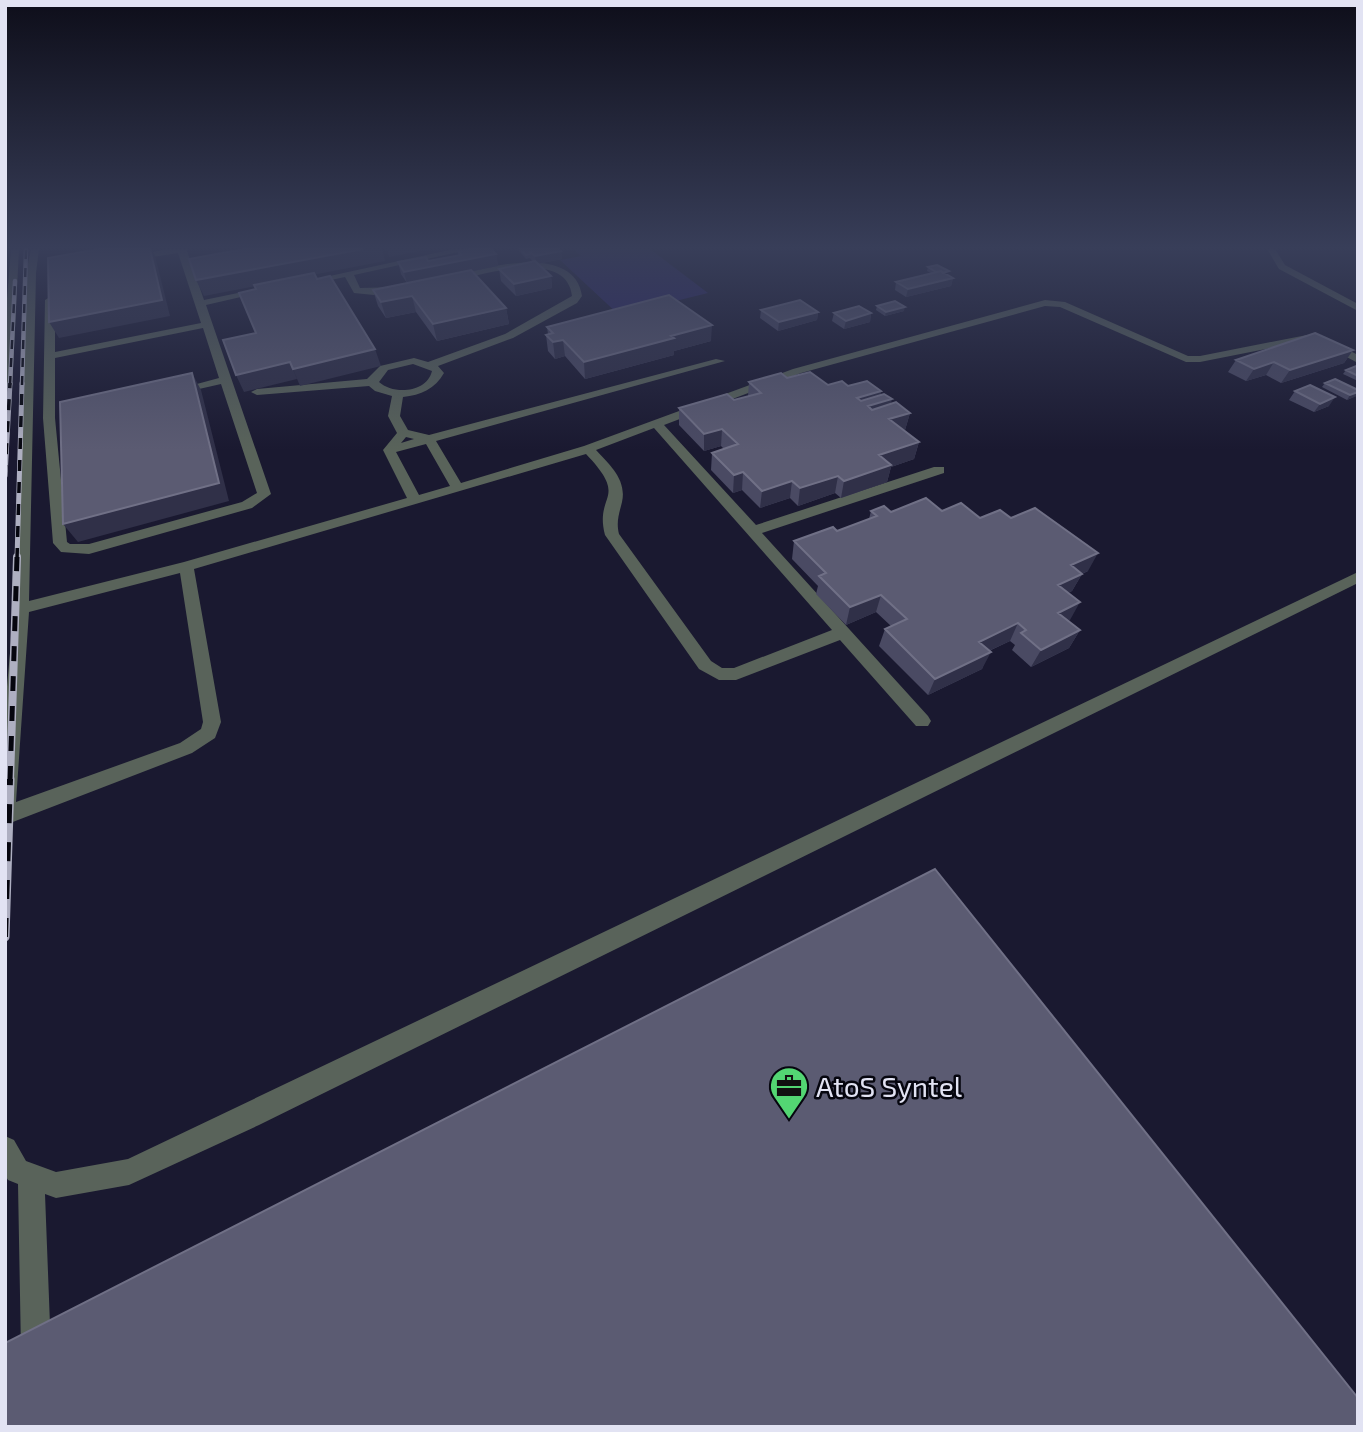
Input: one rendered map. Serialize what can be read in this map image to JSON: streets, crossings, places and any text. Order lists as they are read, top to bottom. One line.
{"places":{"office":["AtoS Syntel"]}}
